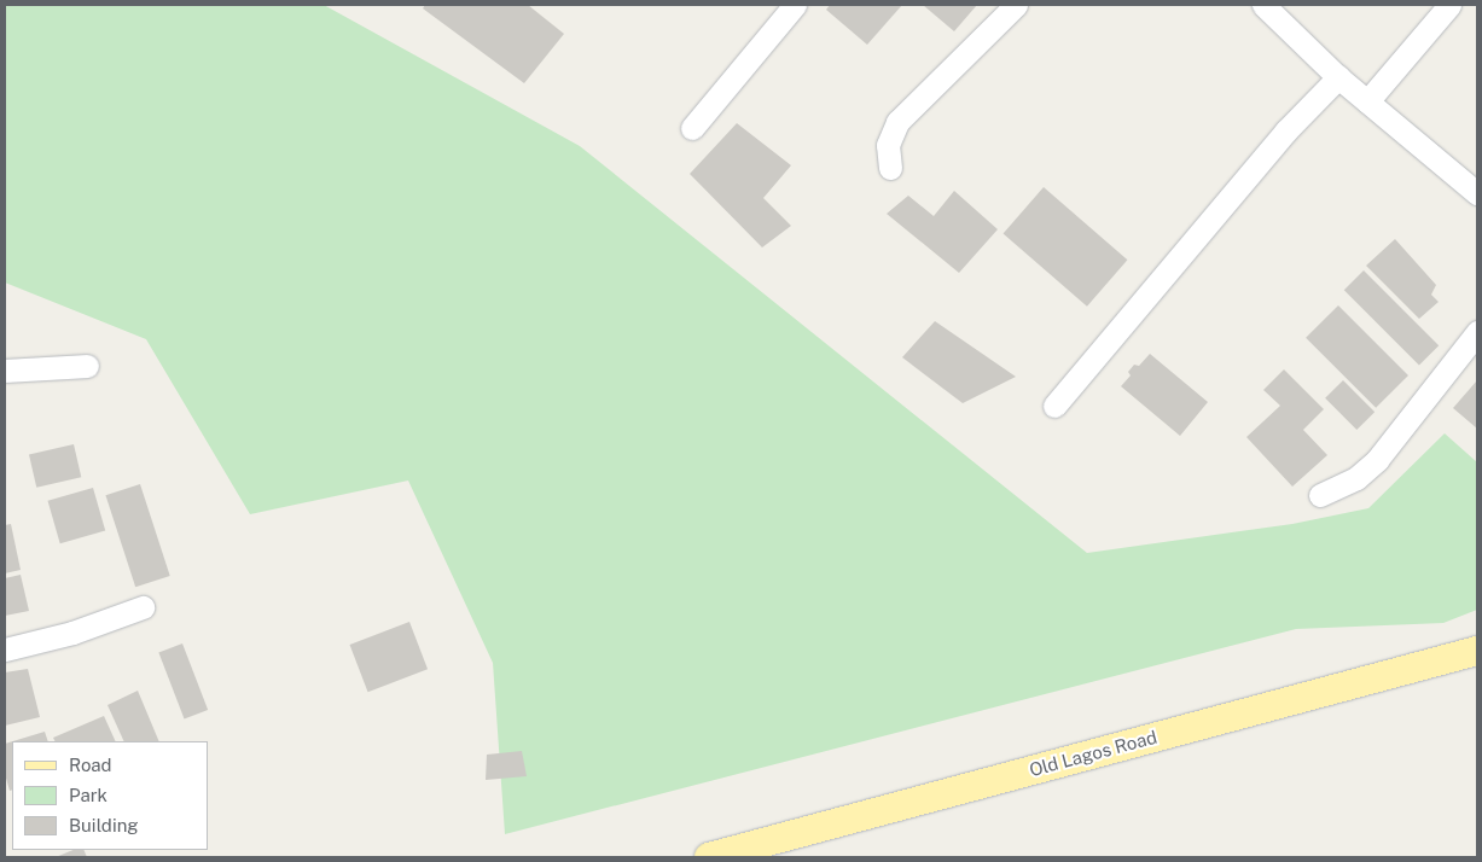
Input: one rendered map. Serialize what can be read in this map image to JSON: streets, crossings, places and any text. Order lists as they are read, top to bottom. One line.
{"streets":{"main road":["Old Lagos Road"]},"legend":["Road","Park","Building"]}
